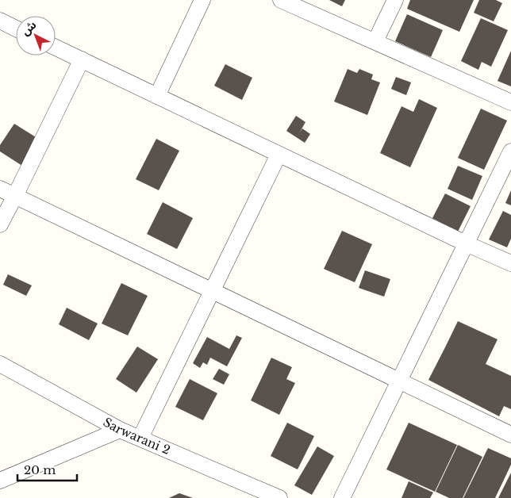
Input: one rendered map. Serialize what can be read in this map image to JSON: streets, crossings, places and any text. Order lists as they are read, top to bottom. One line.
{"streets":{"street":["Sarwarani 2"]},"scale_bar":"20 m","north":"top left"}
